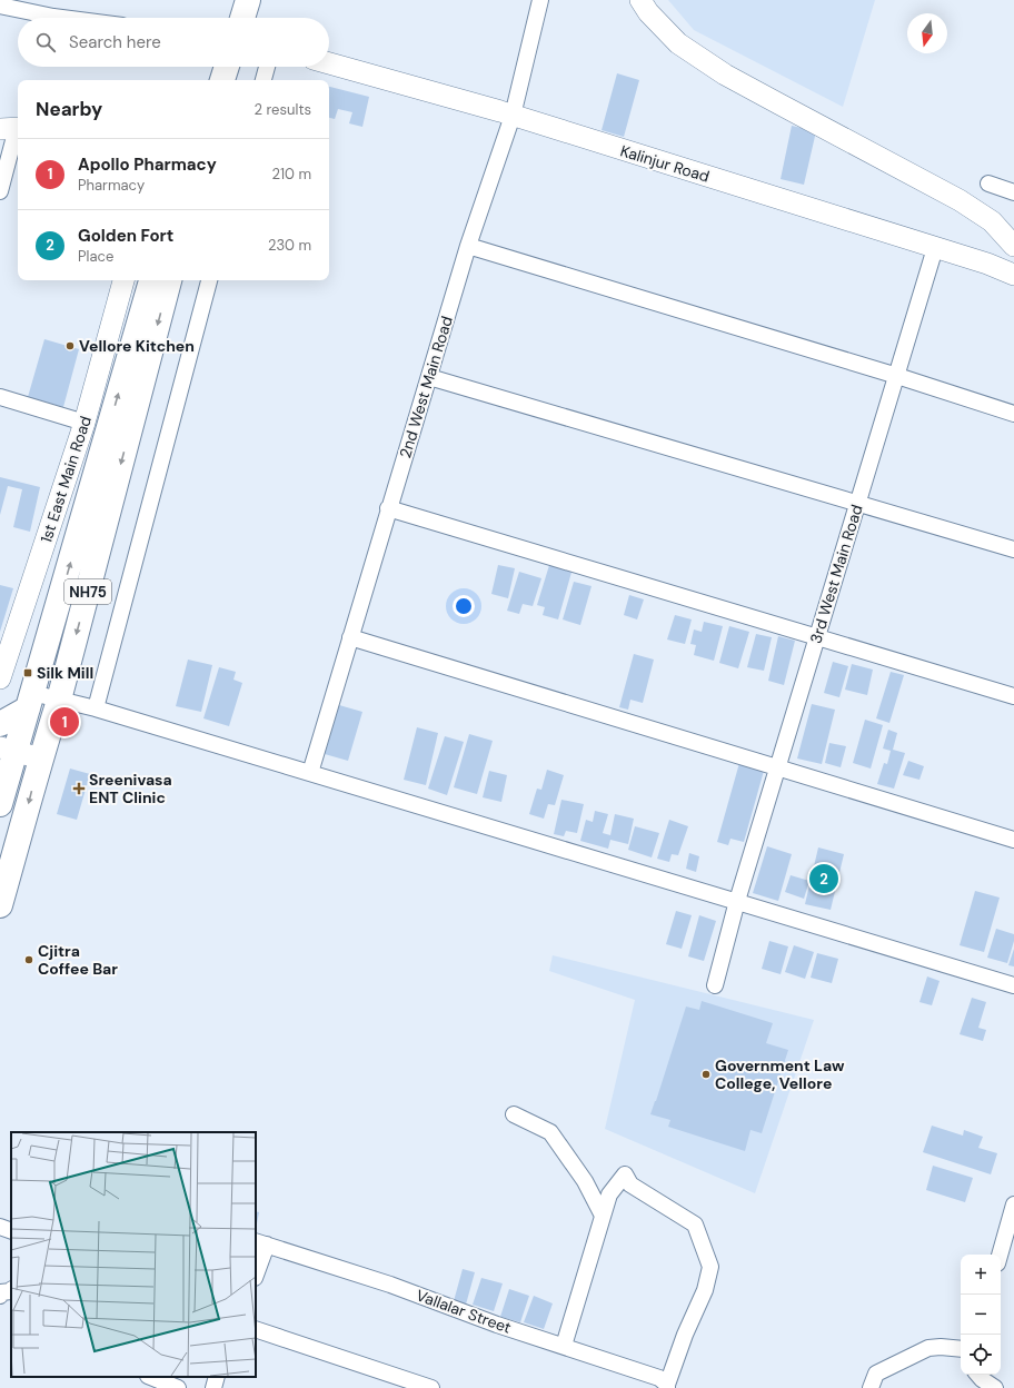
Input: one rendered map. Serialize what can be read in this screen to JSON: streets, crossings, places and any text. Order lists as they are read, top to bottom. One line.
{"streets":{"highway":["NH75"],"street":["Kalinjur Road","2nd West Main Road","1st East Main Road","3rd West Main Road","Vallalar Street"]},"crossings":[["Kalinjur Road","2nd West Main Road"],["Kalinjur Road","3rd West Main Road"]],"places":{"other":["Vellore Kitchen","Cjitra Coffee Bar","Government Law College, Vellore"],"transit":["Silk Mill"],"health":["Sreenivasa ENT Clinic"]},"north":"bottom","page":{"search":"Search here","heading":["Nearby","2 results"],"list":[{"mark":"1","name":"Apollo Pharmacy","note":"Pharmacy","value":"210 m"},{"mark":"2","name":"Golden Fort","note":"Place","value":"230 m"}],"pins":["1","2"],"map_buttons":["+","−"]}}
